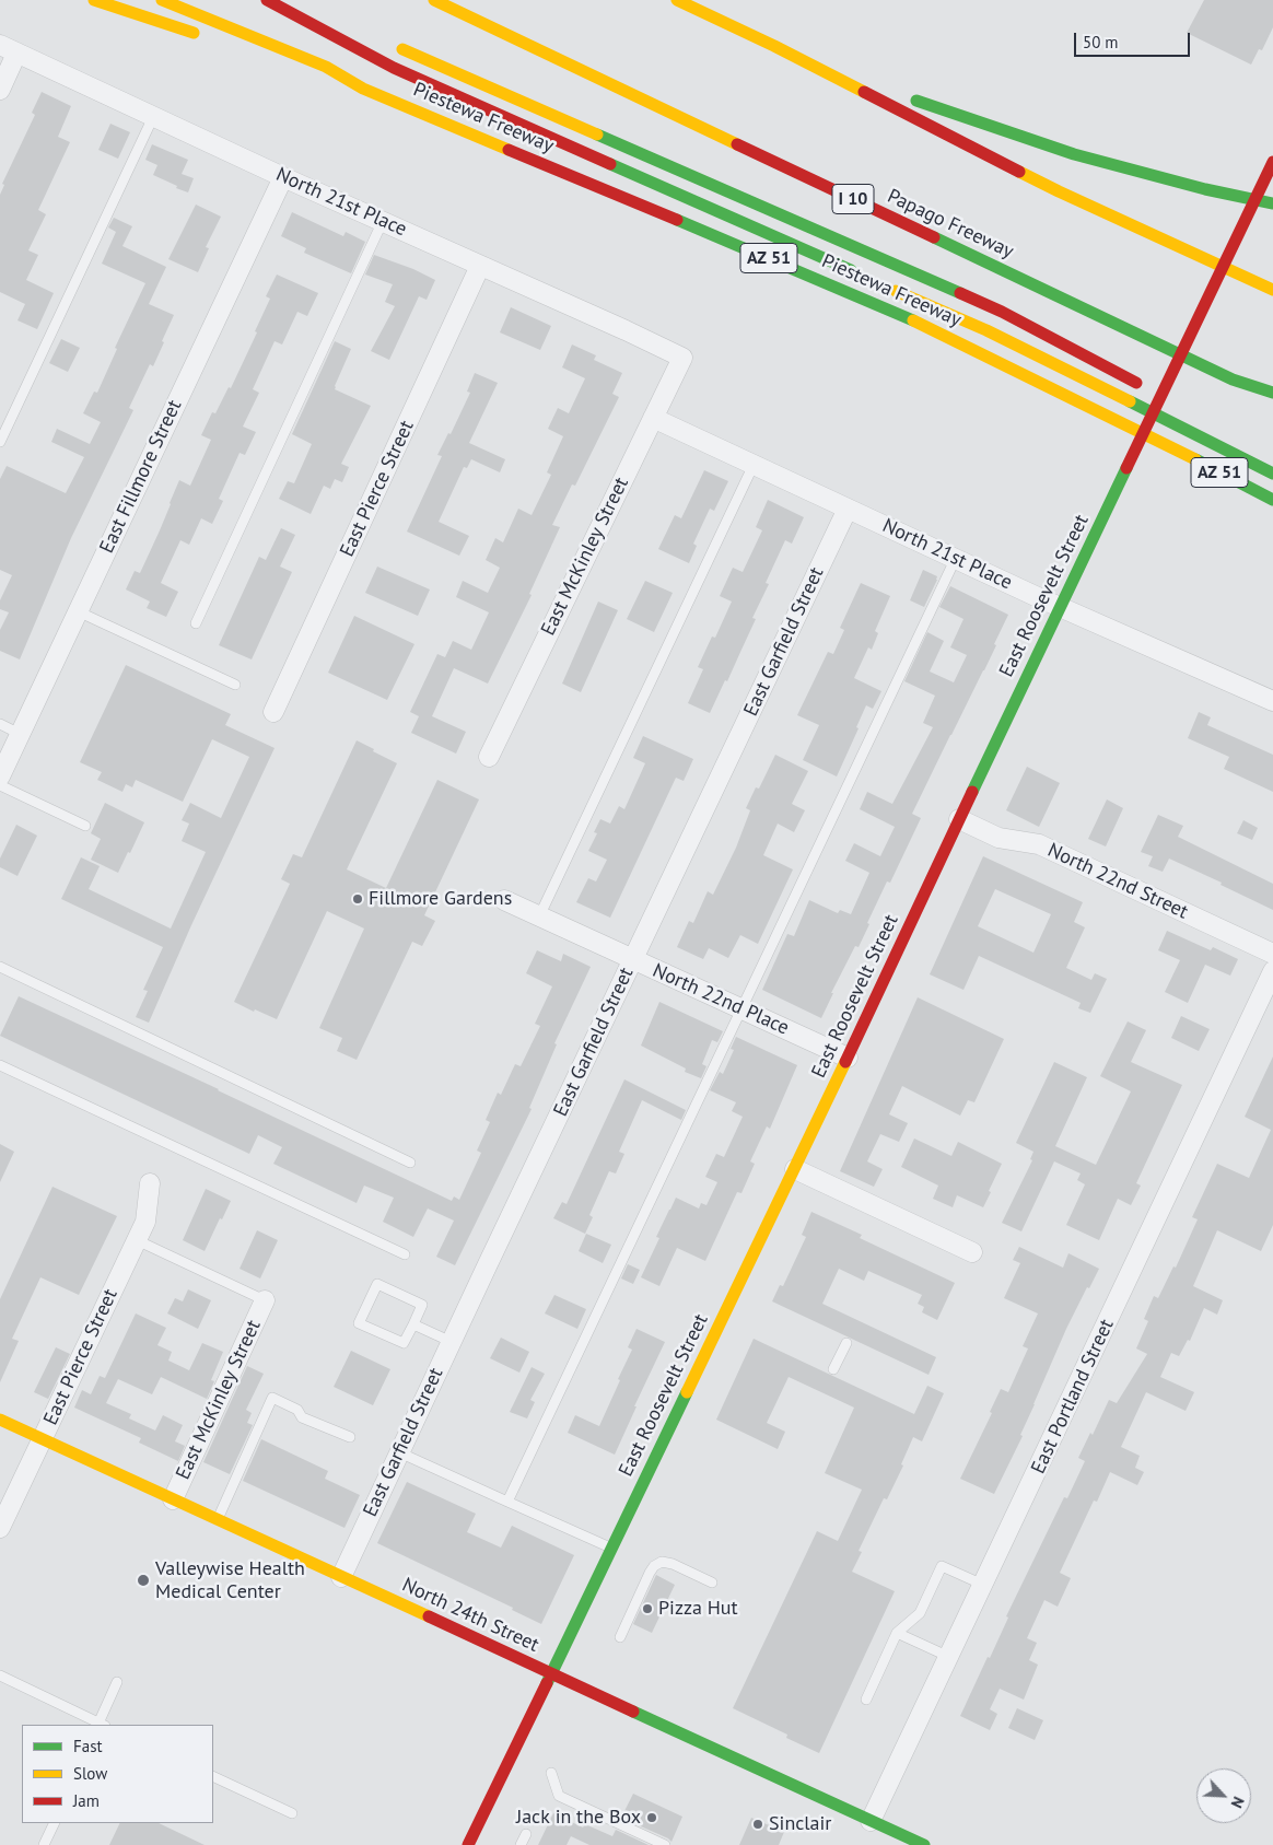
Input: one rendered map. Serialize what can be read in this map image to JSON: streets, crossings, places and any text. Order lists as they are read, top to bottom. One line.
{"streets":{"main road":["Piestewa Freeway","I 10","Papago Freeway","AZ 51","East Roosevelt Street","North 24th Street"],"street":["North 21st Place","East Fillmore Street","East Pierce Street","East McKinley Street","East Garfield Street","North 22nd Street","North 22nd Place","East Portland Street"]},"crossings":[["North 21st Place","East Fillmore Street"],["North 21st Place","East Pierce Street"],["North 21st Place","East McKinley Street"],["North 21st Place","East Roosevelt Street"],["North 21st Place","East Garfield Street"],["East Pierce Street","North 24th Street"],["East McKinley Street","North 24th Street"],["East Roosevelt Street","North 22nd Street"],["East Roosevelt Street","North 22nd Place"],["East Roosevelt Street","North 24th Street"],["East Garfield Street","North 22nd Place"],["East Garfield Street","North 24th Street"],["East Portland Street","North 24th Street"]],"places":["Fillmore Gardens","Valleywise Health Medical Center","Pizza Hut","Jack in the Box","Sinclair"],"legend":["Fast","Slow","Jam"],"scale_bar":"50 m","north":"bottom right"}
